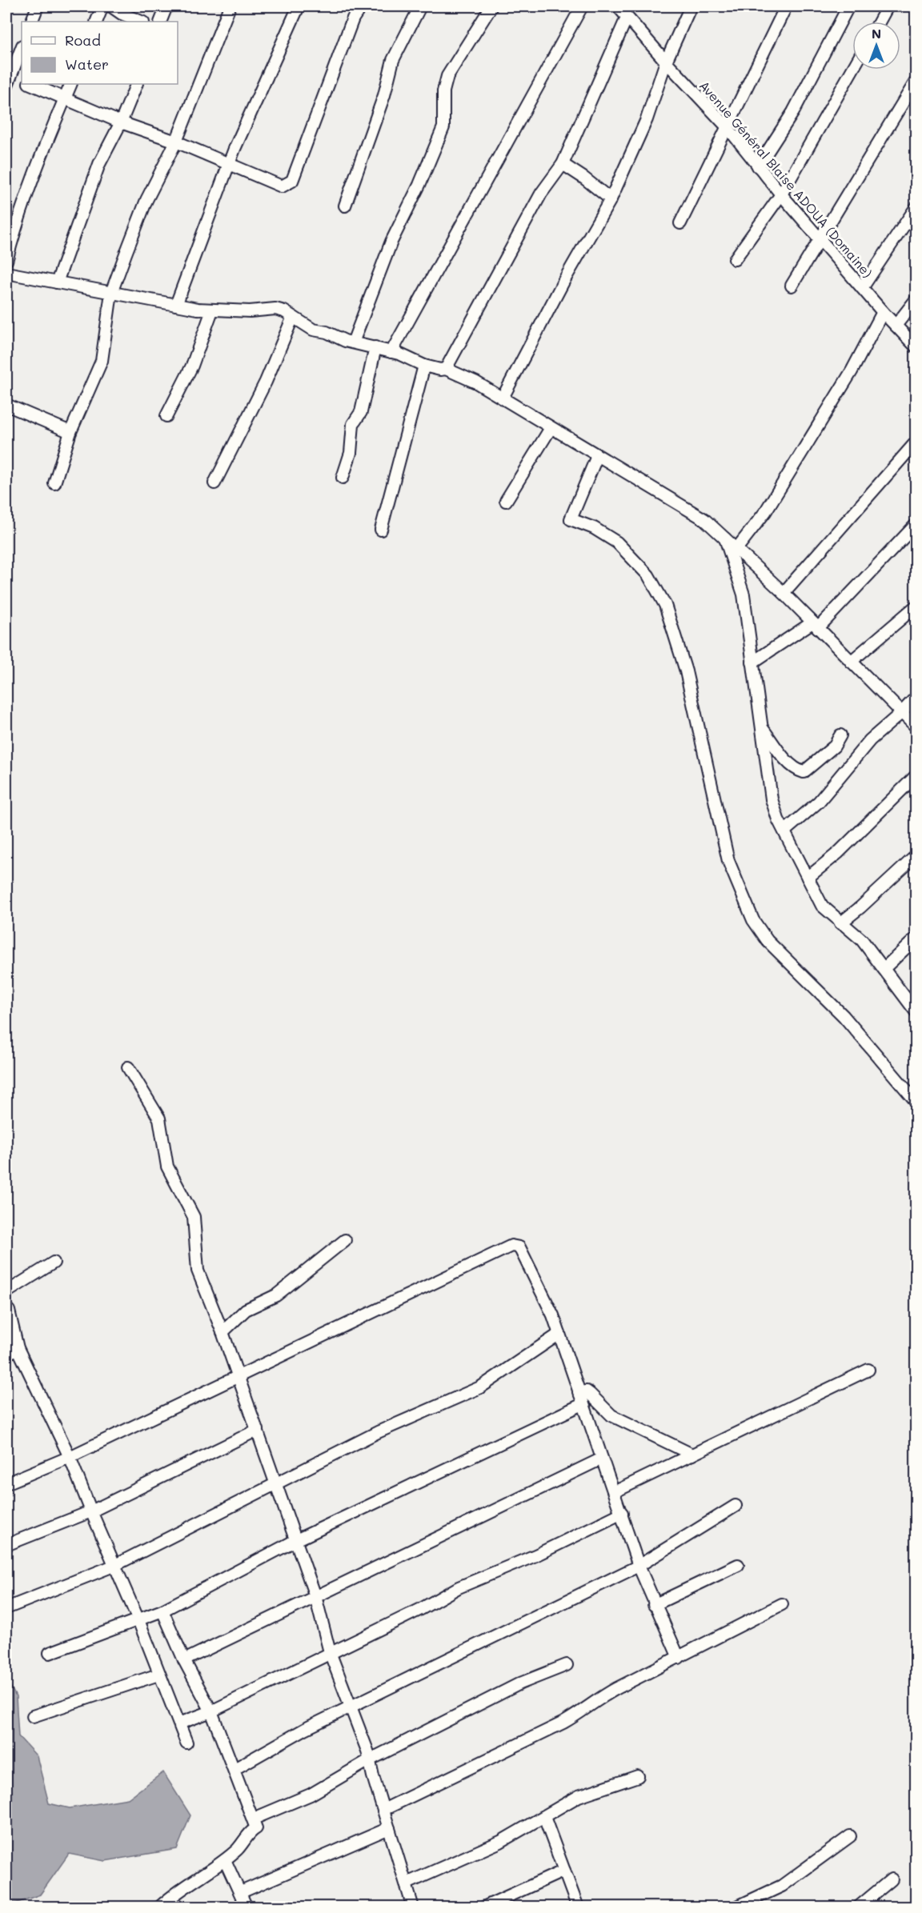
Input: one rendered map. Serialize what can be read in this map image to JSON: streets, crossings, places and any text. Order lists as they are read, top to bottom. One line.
{"streets":{"street":["Avenue Général Blaise ADOUA (Domaine)"]},"legend":["Road","Water"],"north":"top"}
